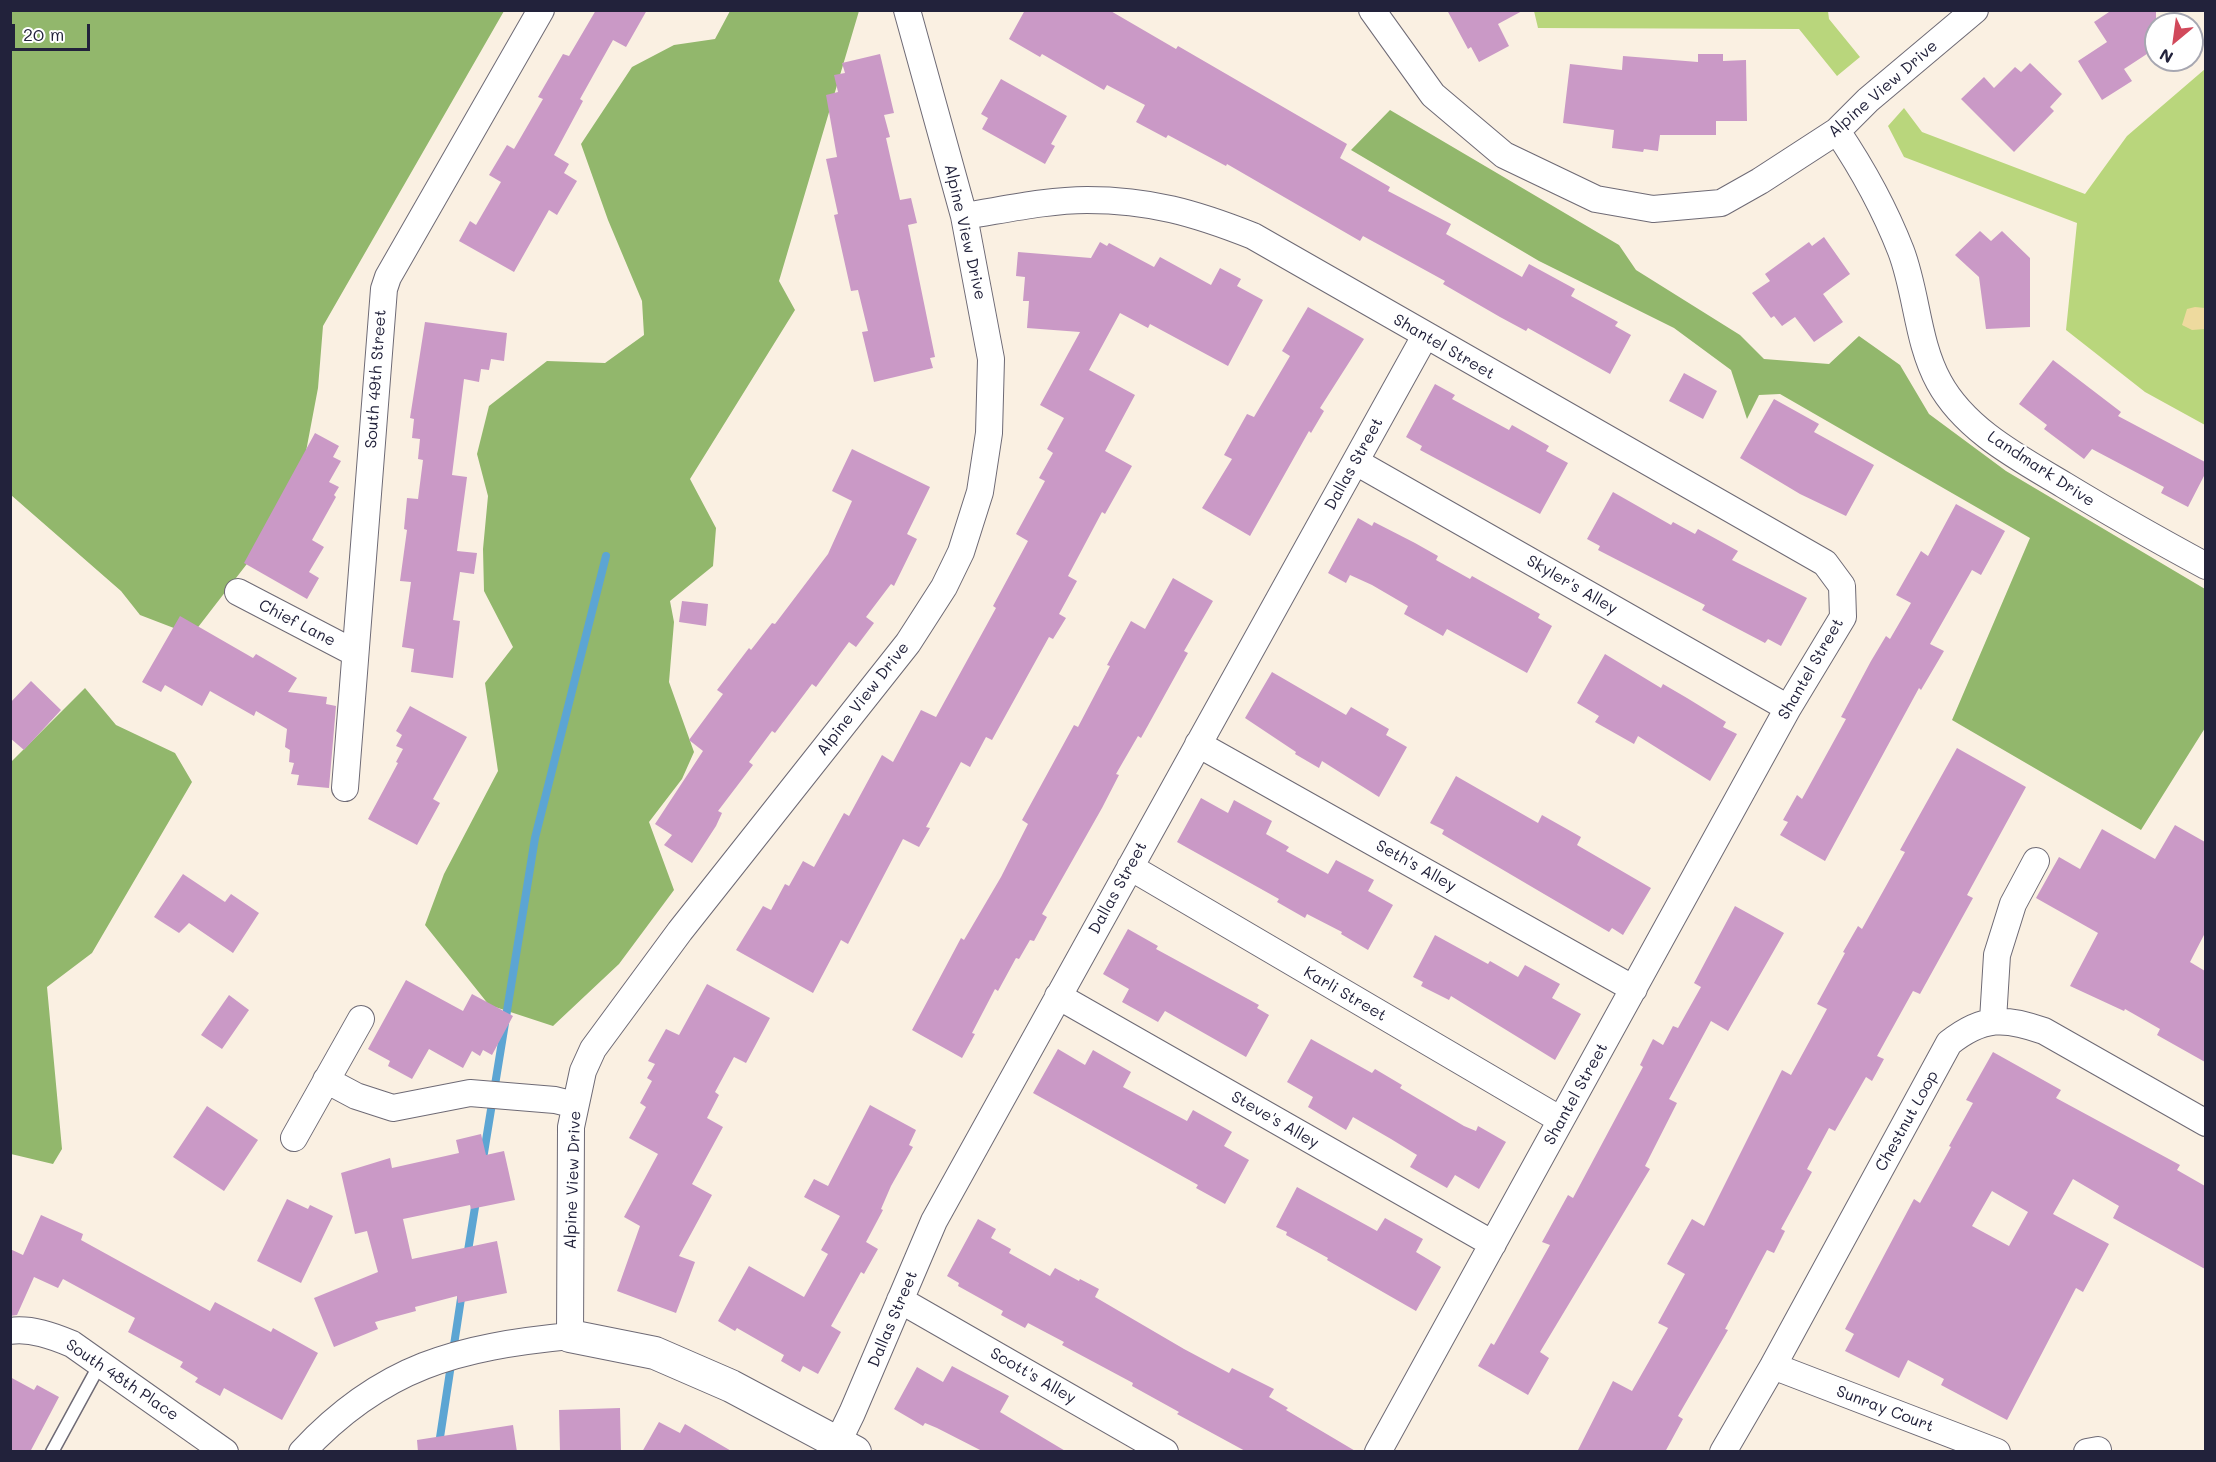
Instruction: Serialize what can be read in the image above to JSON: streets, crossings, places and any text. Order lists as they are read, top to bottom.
{
  "streets": {
    "street": [
      "Alpine View Drive",
      "Shantel Street",
      "South 49th Street",
      "Dallas Street",
      "Landmark Drive",
      "Skyler's Alley",
      "Chief Lane",
      "Seth's Alley",
      "Karli Street",
      "Steve's Alley",
      "Chestnut Loop",
      "Scott's Alley",
      "South 48th Place",
      "Sunray Court"
    ]
  },
  "crossings": [
    ["Alpine View Drive", "Shantel Street"],
    ["Alpine View Drive", "Landmark Drive"],
    ["Shantel Street", "Dallas Street"],
    ["Shantel Street", "Skyler's Alley"],
    ["Shantel Street", "Seth's Alley"],
    ["Shantel Street", "Karli Street"],
    ["Shantel Street", "Steve's Alley"],
    ["South 49th Street", "Chief Lane"],
    ["Dallas Street", "Skyler's Alley"],
    ["Dallas Street", "Seth's Alley"],
    ["Dallas Street", "Karli Street"],
    ["Dallas Street", "Steve's Alley"],
    ["Dallas Street", "Scott's Alley"],
    ["Chestnut Loop", "Sunray Court"]
  ],
  "scale_bar": "20 m",
  "north": "bottom left"
}
